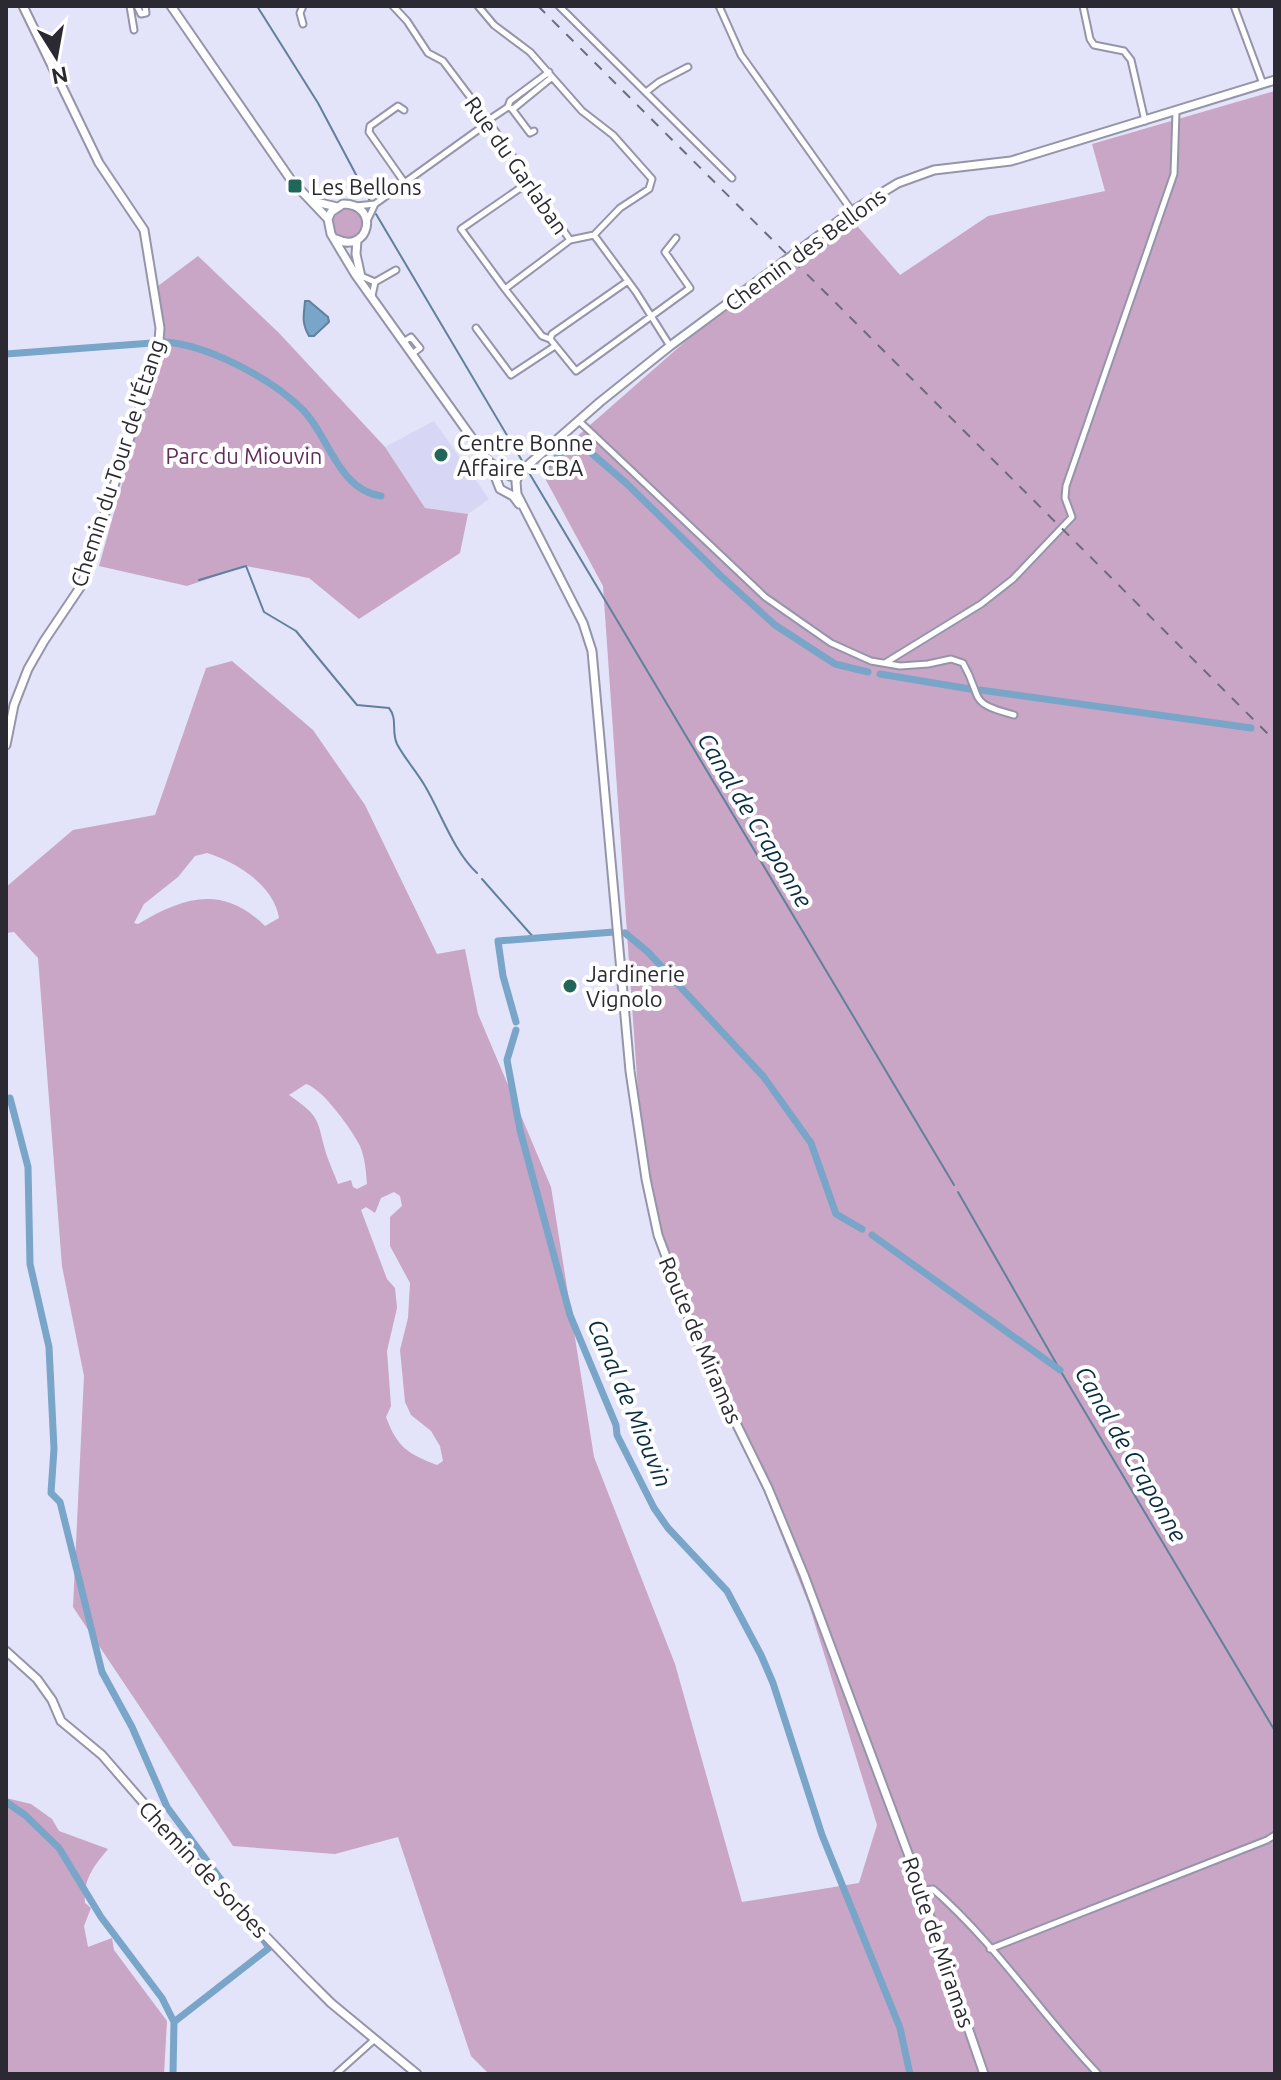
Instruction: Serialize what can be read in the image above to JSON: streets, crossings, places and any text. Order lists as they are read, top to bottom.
{
  "streets": {
    "main road": [
      "Chemin des Bellons",
      "Chemin du Tour de l'Étang",
      "Route de Miramas",
      "Chemin de Sorbes"
    ],
    "street": ["Rue du Garlaban"]
  },
  "crossings": [
    ["Rue du Garlaban", "Chemin des Bellons"],
    ["Chemin des Bellons", "Route de Miramas"]
  ],
  "water": ["Canal de Craponne", "Canal de Miouvin"],
  "parks": ["Parc du Miouvin"],
  "places": {
    "transit": ["Les Bellons"],
    "other": ["Centre Bonne Affaire - CBA", "Jardinerie Vignolo"]
  },
  "north": "bottom"
}
